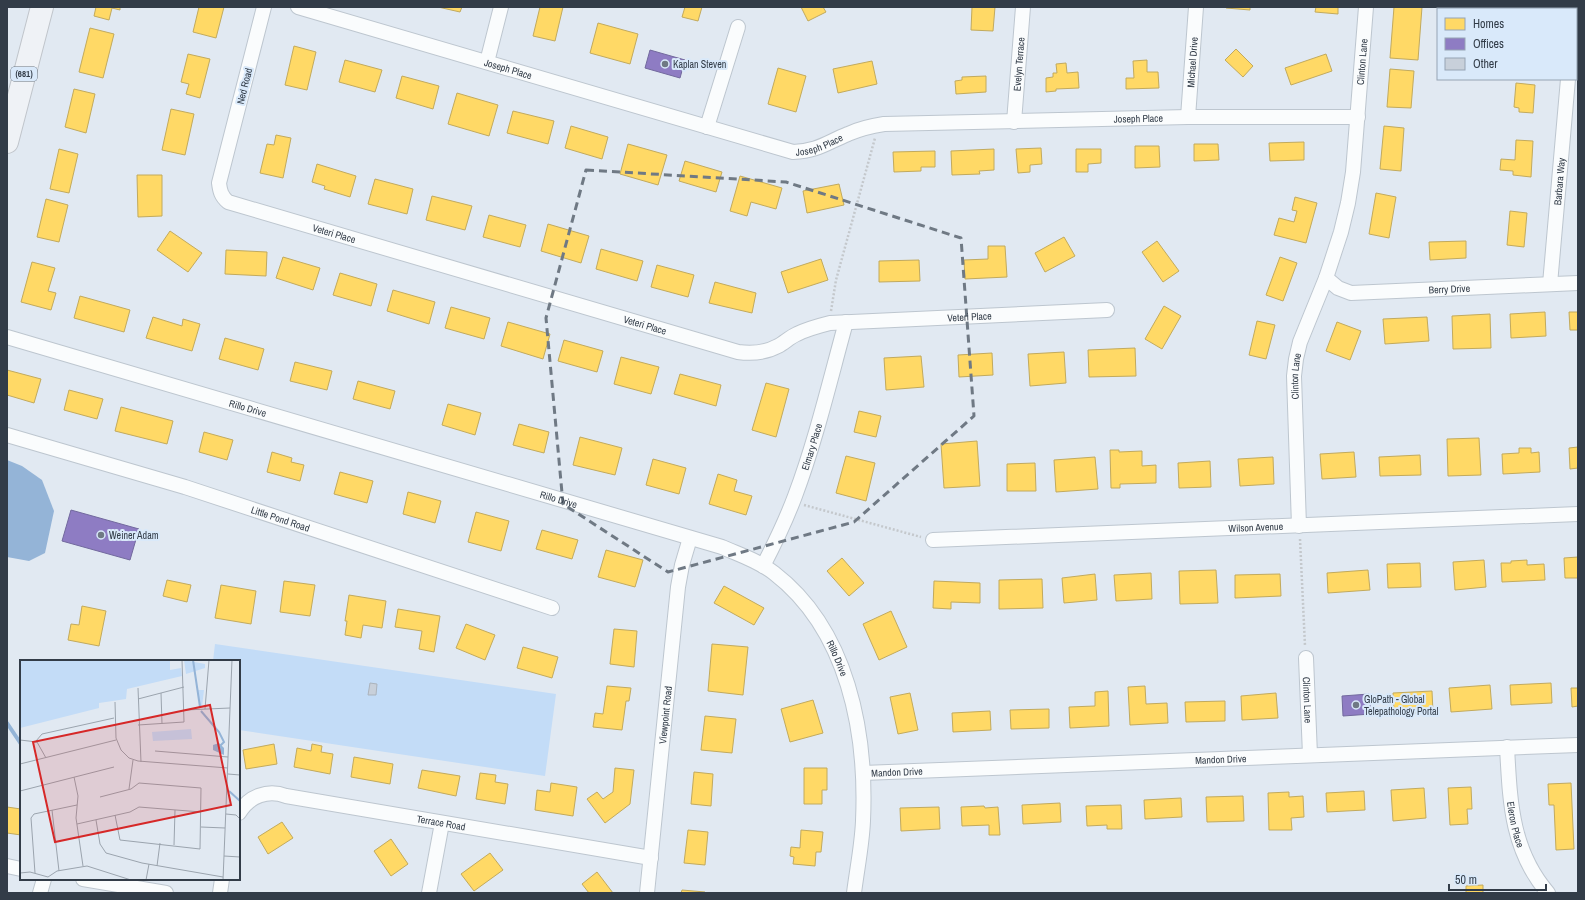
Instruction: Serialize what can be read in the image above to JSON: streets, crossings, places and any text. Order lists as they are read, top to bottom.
{
  "streets": {
    "main road": ["(681)"],
    "street": [
      "Michael Drive",
      "Clinton Lane",
      "Evelyn Terrace",
      "Joseph Place",
      "Ned Road",
      "Barbara Way",
      "Veteri Place",
      "Berry Drive",
      "Rillo Drive",
      "Elmary Place",
      "Little Pond Road",
      "Wilson Avenue",
      "Viewpoint Road",
      "Mandon Drive",
      "Terrace Road",
      "Eleron Place"
    ]
  },
  "crossings": [
    ["Michael Drive", "Joseph Place"],
    ["Clinton Lane", "Joseph Place"],
    ["Clinton Lane", "Berry Drive"],
    ["Clinton Lane", "Wilson Avenue"],
    ["Clinton Lane", "Mandon Drive"],
    ["Evelyn Terrace", "Joseph Place"],
    ["Ned Road", "Veteri Place"],
    ["Barbara Way", "Berry Drive"],
    ["Veteri Place", "Elmary Place"],
    ["Rillo Drive", "Elmary Place"],
    ["Rillo Drive", "Viewpoint Road"],
    ["Rillo Drive", "Mandon Drive"],
    ["Viewpoint Road", "Terrace Road"],
    ["Mandon Drive", "Eleron Place"]
  ],
  "places": ["Kaplan Steven", "Weiner Adam", "GloPath - Global Telepathology Portal"],
  "legend": ["Homes", "Offices", "Other"],
  "scale_bar": "50 m"
}
